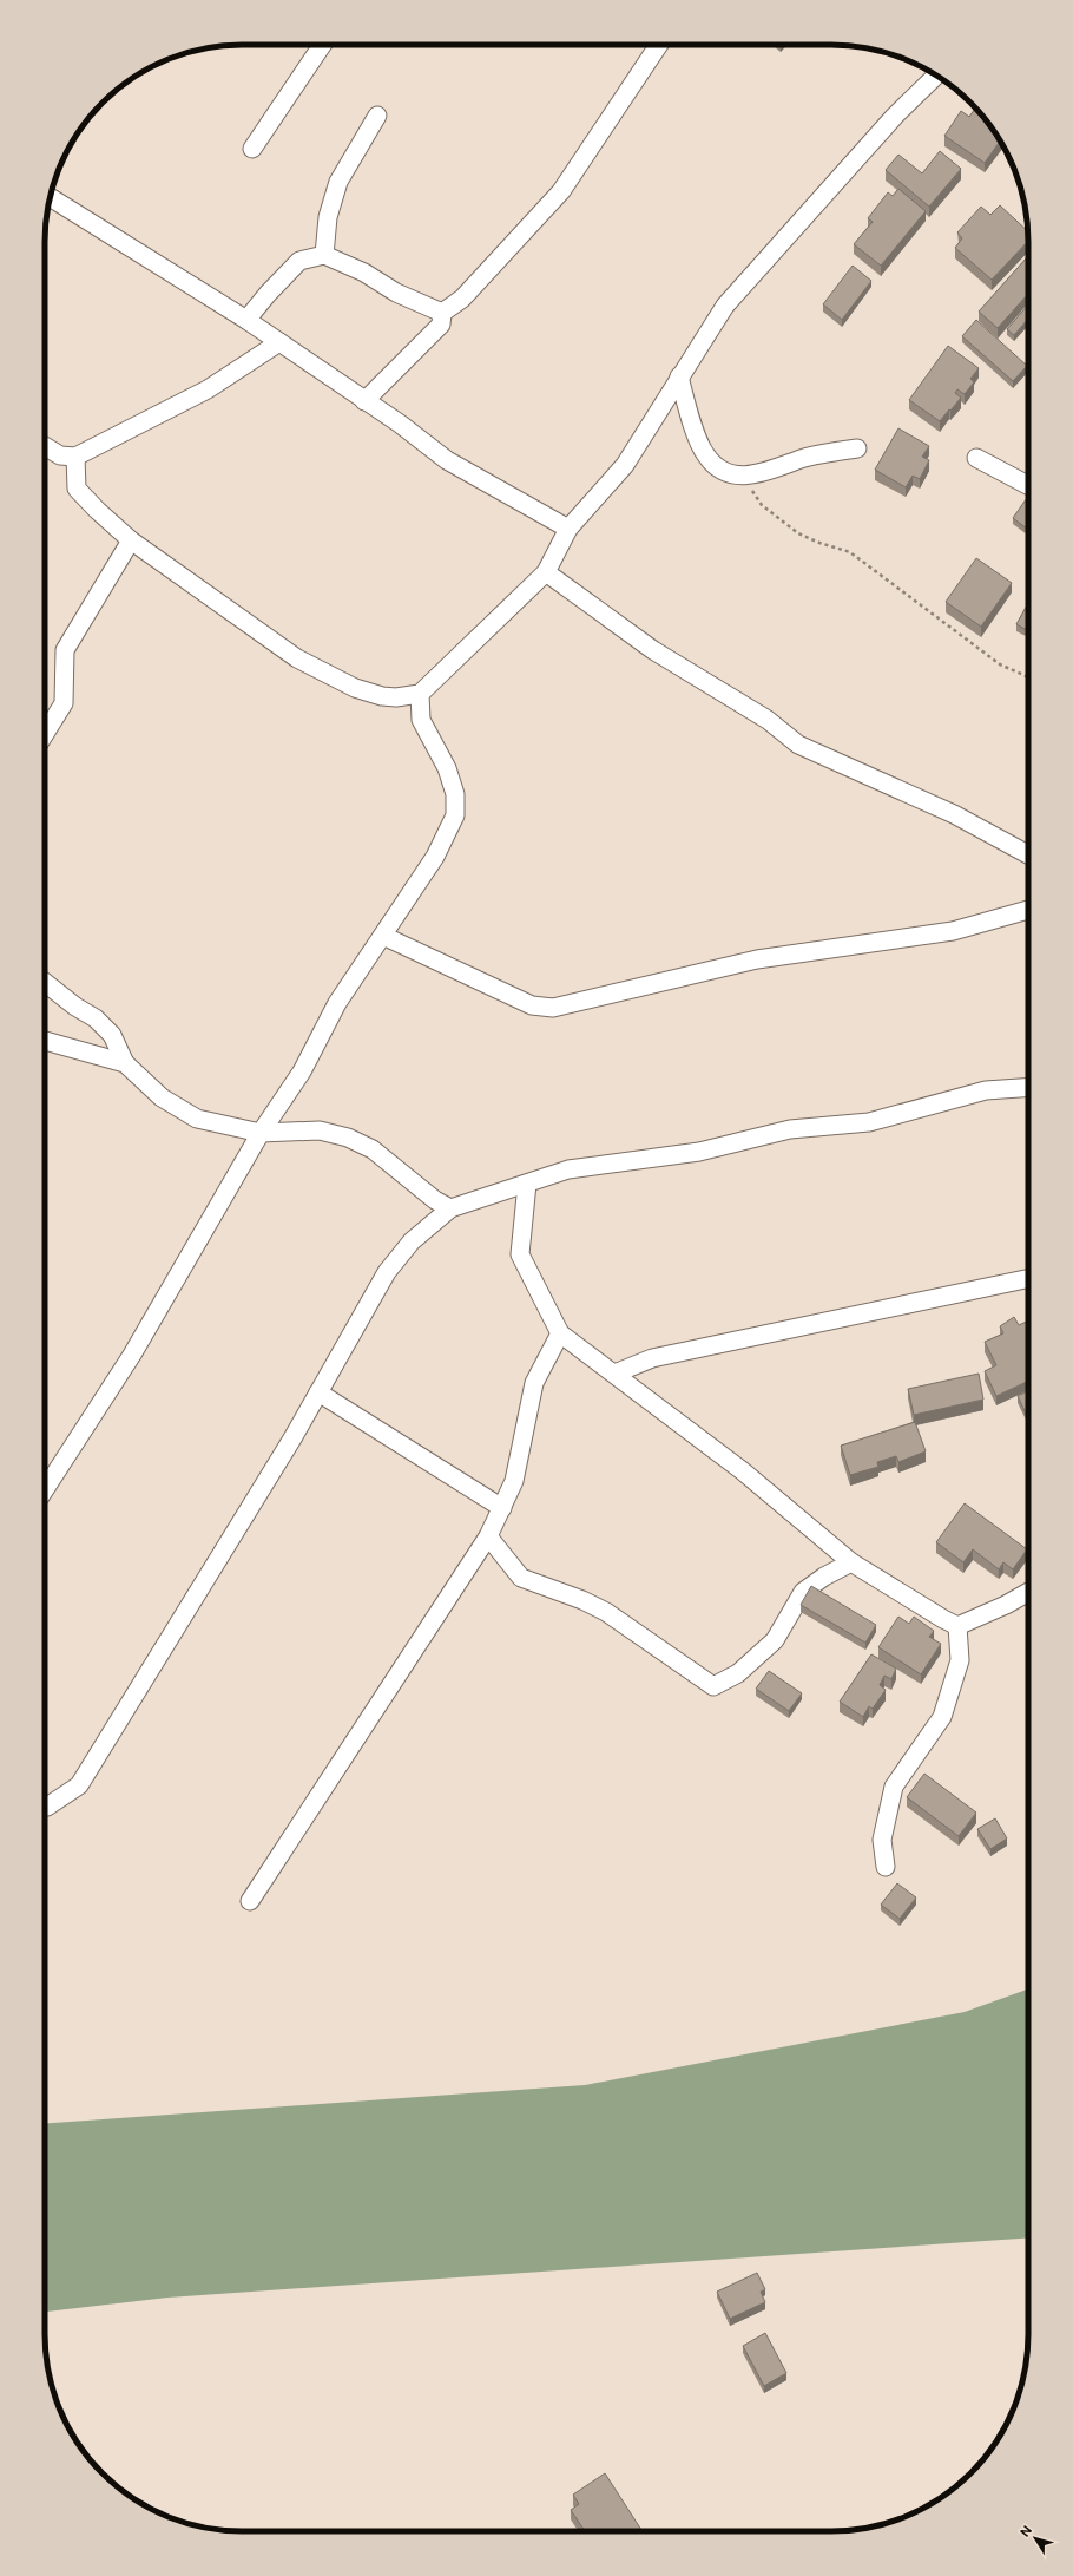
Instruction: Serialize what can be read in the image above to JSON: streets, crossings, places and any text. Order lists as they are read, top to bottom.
{
  "north": "top left"
}
